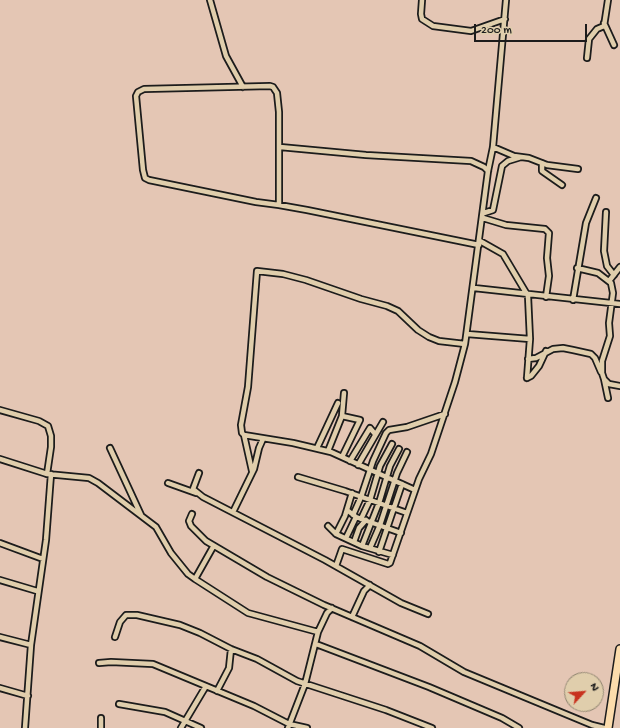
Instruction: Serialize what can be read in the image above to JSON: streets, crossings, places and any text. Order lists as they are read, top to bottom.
{
  "scale_bar": "200 m",
  "north": "top right"
}
